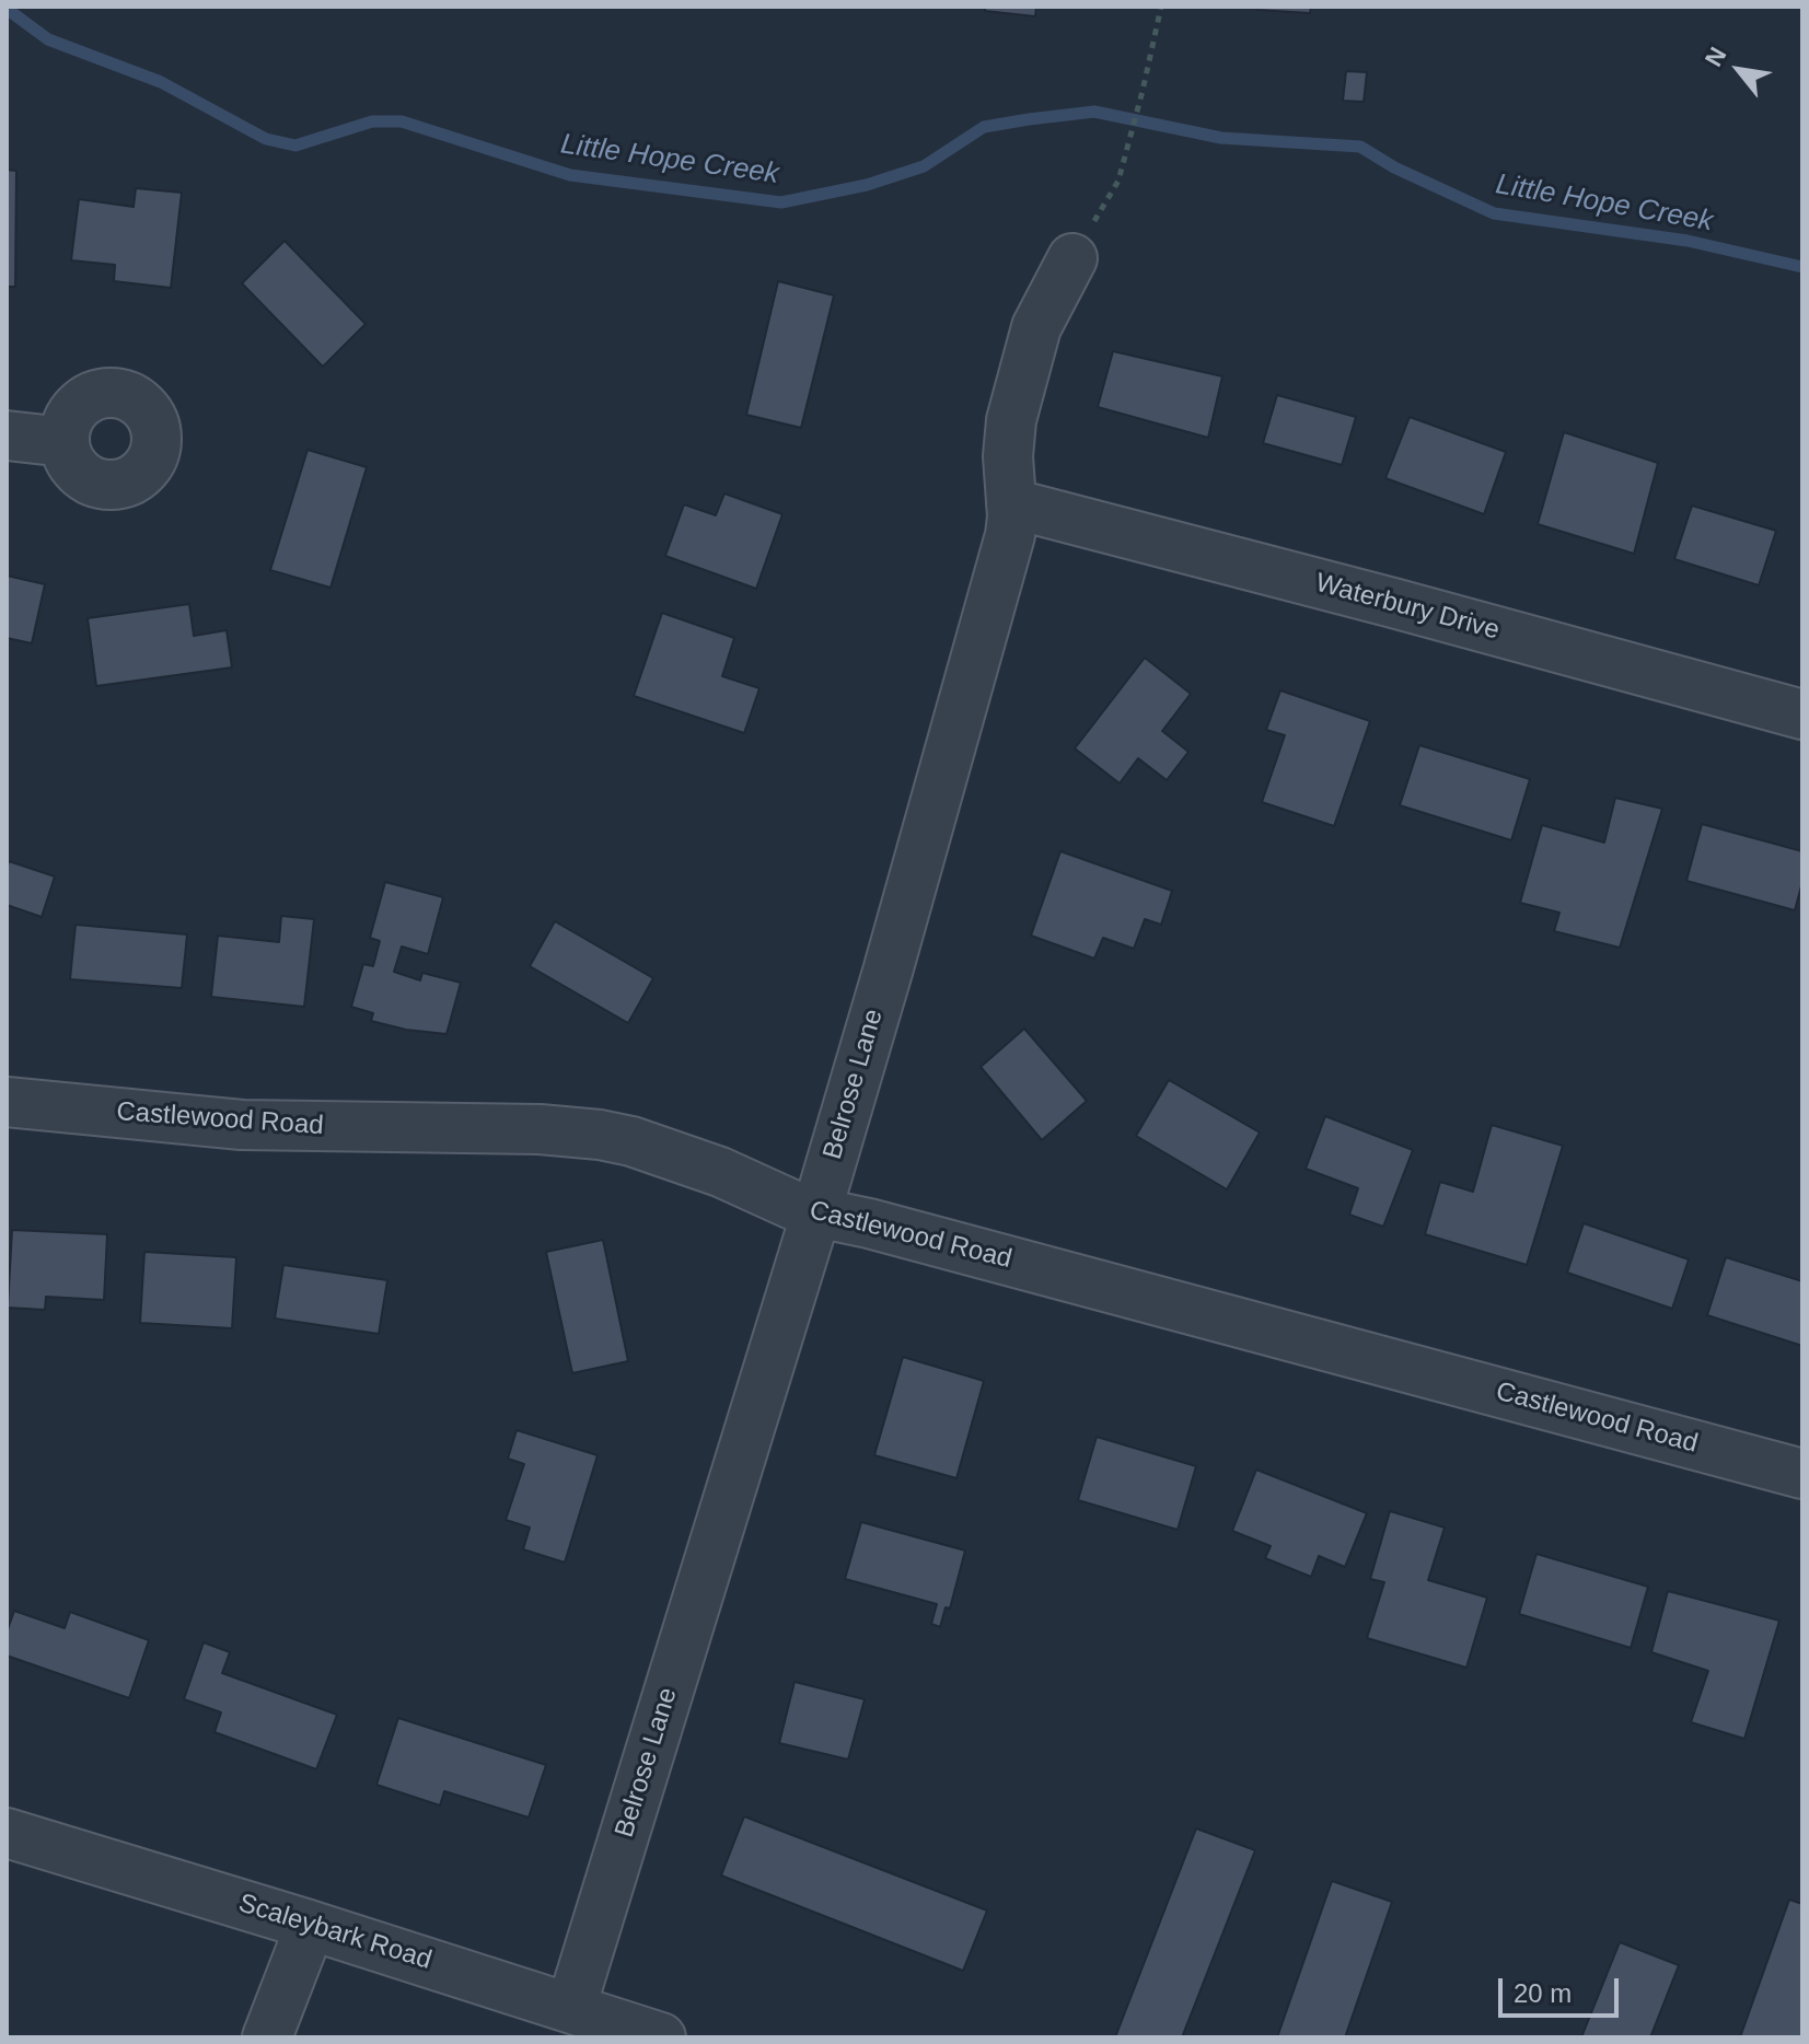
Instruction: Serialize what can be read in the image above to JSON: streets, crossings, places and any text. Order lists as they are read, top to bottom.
{
  "streets": {
    "street": [
      "Waterbury Drive",
      "Belrose Lane",
      "Castlewood Road",
      "Scaleybark Road"
    ]
  },
  "crossings": [
    ["Waterbury Drive", "Belrose Lane"],
    ["Belrose Lane", "Castlewood Road"],
    ["Belrose Lane", "Scaleybark Road"]
  ],
  "water": ["Little Hope Creek"],
  "scale_bar": "20 m",
  "north": "top left"
}
